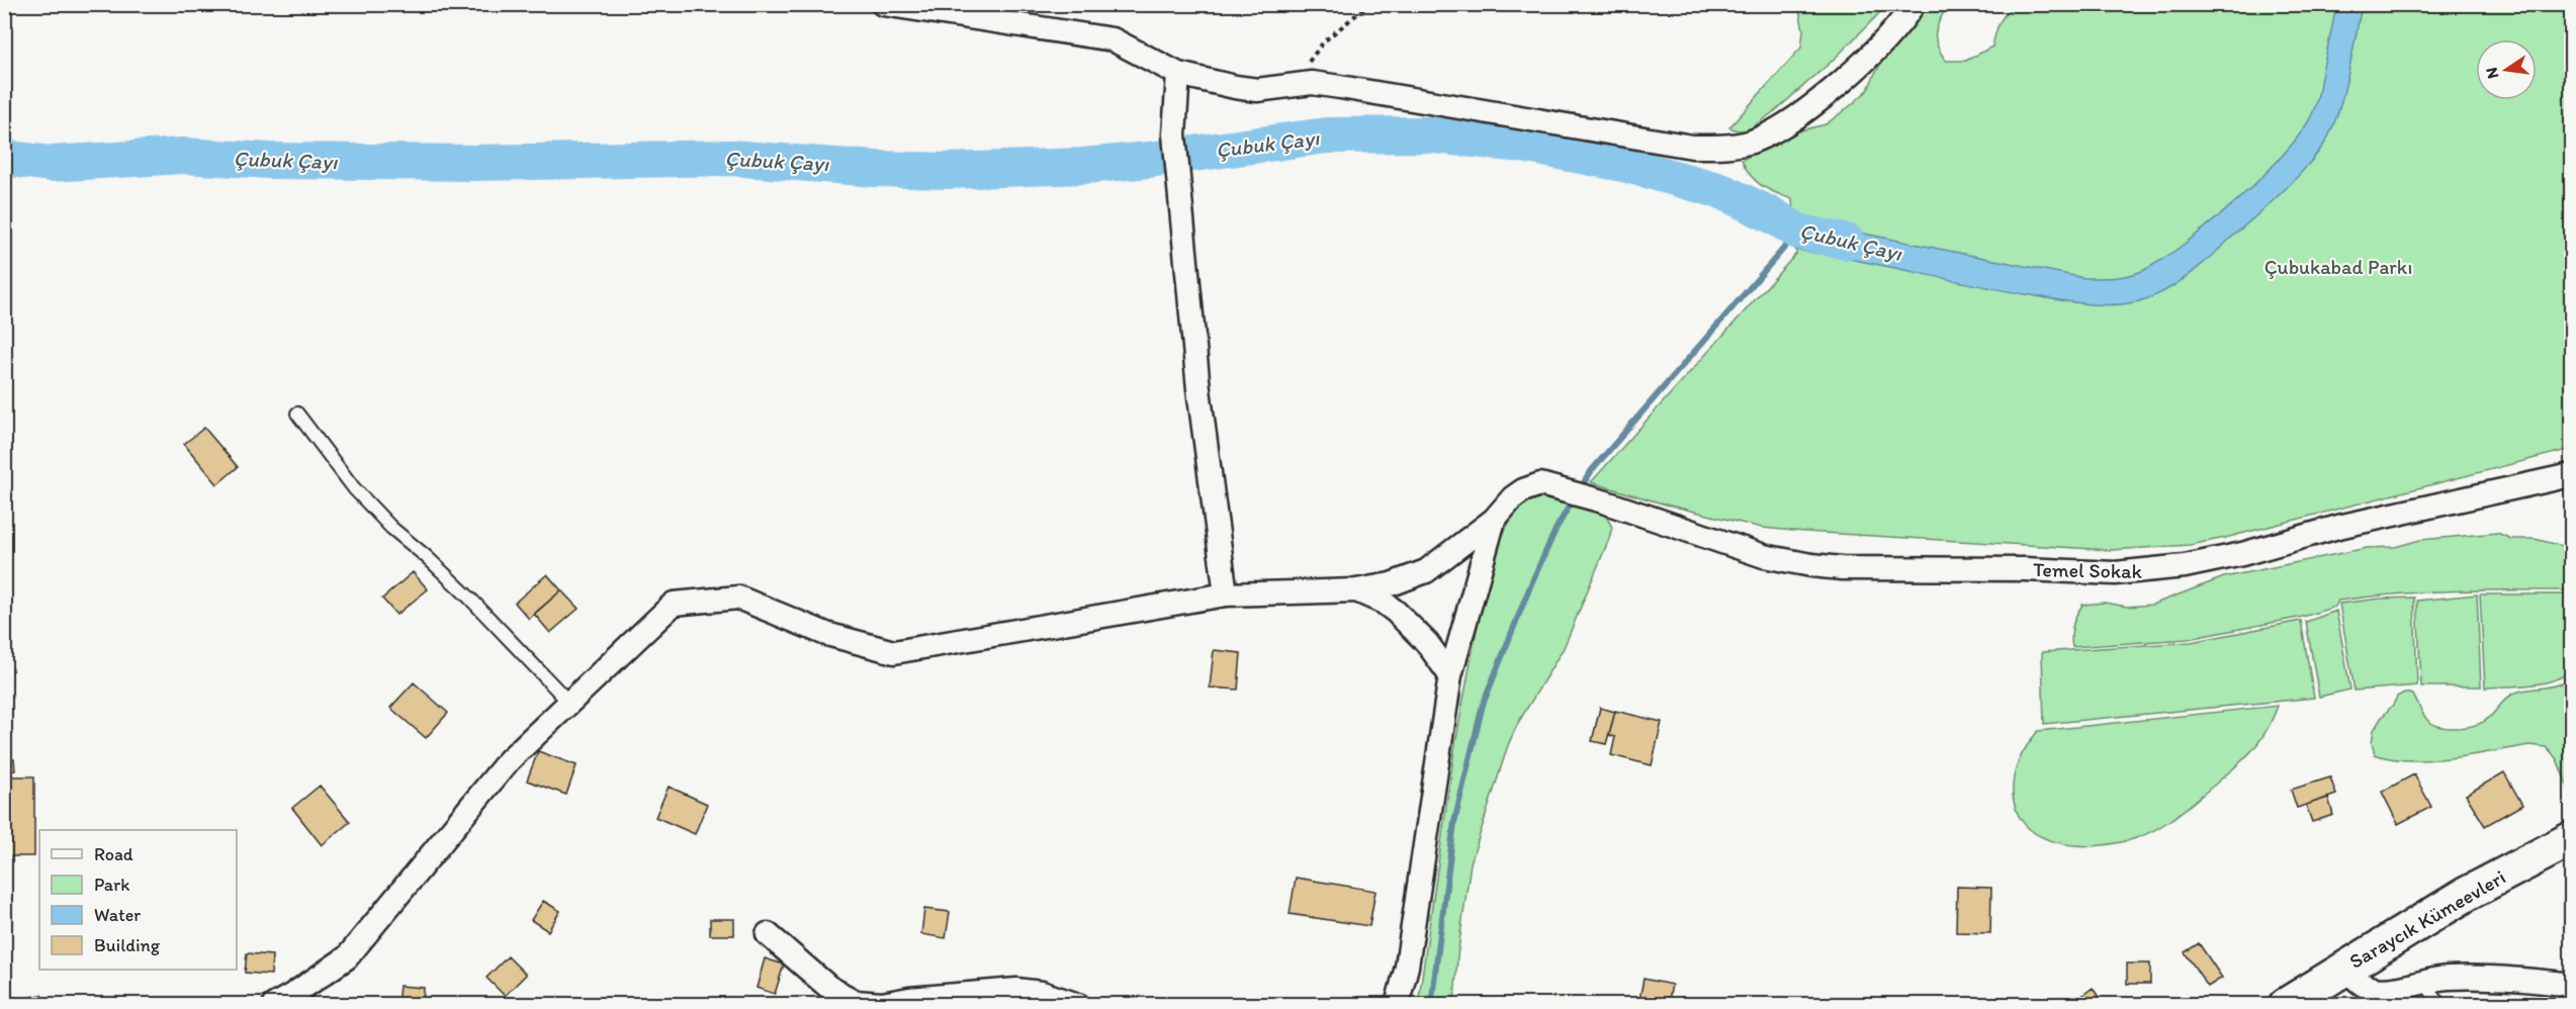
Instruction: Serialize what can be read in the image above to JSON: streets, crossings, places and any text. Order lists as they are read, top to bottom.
{
  "streets": {
    "main road": ["Saraycık Kümeevleri"],
    "street": ["Temel Sokak"]
  },
  "water": ["Çubuk Çayı"],
  "parks": ["Çubukabad Parkı"],
  "legend": [
    "Road",
    "Park",
    "Water",
    "Building"
  ],
  "north": "left"
}
